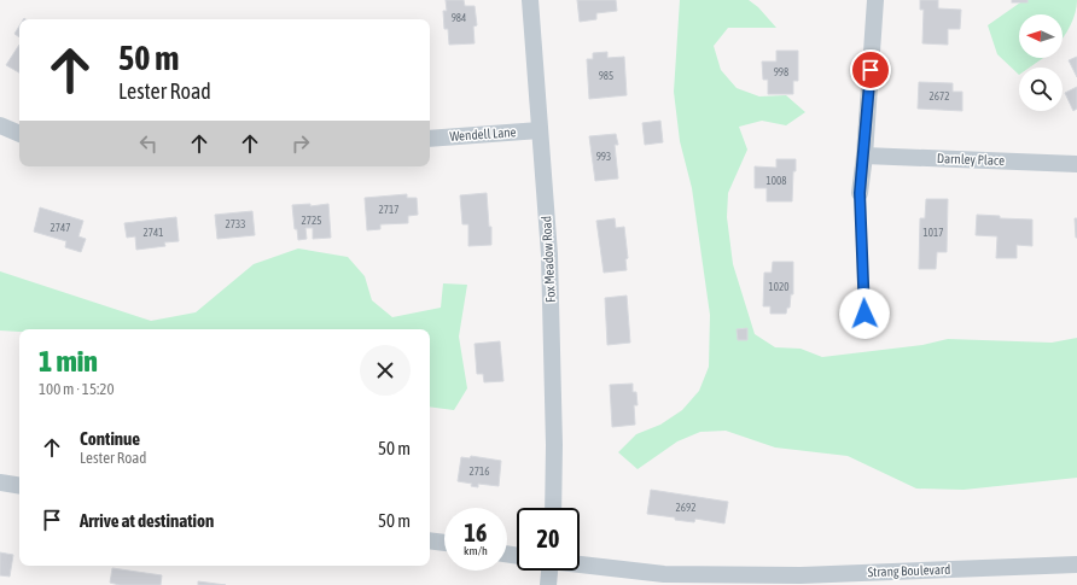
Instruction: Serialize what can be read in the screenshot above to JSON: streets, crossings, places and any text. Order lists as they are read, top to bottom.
{
  "streets": {
    "street": [
      "Wendell Lane",
      "Darnley Place",
      "Fox Meadow Road",
      "Strang Boulevard"
    ]
  },
  "crossings": [
    ["Wendell Lane", "Fox Meadow Road"]
  ],
  "house_numbers": [
    "984",
    "998",
    "985",
    "2672",
    "993",
    "1008",
    "2717",
    "2725",
    "2733",
    "2747",
    "2741",
    "1017",
    "1020",
    "2716",
    "2692"
  ],
  "north": "left",
  "page": {
    "turn": ["50 m", "Lester Road"],
    "heading": ["1 min", "100 m · 15:20"],
    "list": [
      {
        "name": "Continue",
        "note": "Lester Road",
        "value": "50 m"
      },
      {
        "name": "Arrive at destination",
        "value": "50 m"
      }
    ],
    "speed": "16 km/h",
    "limit": "20"
  }
}
